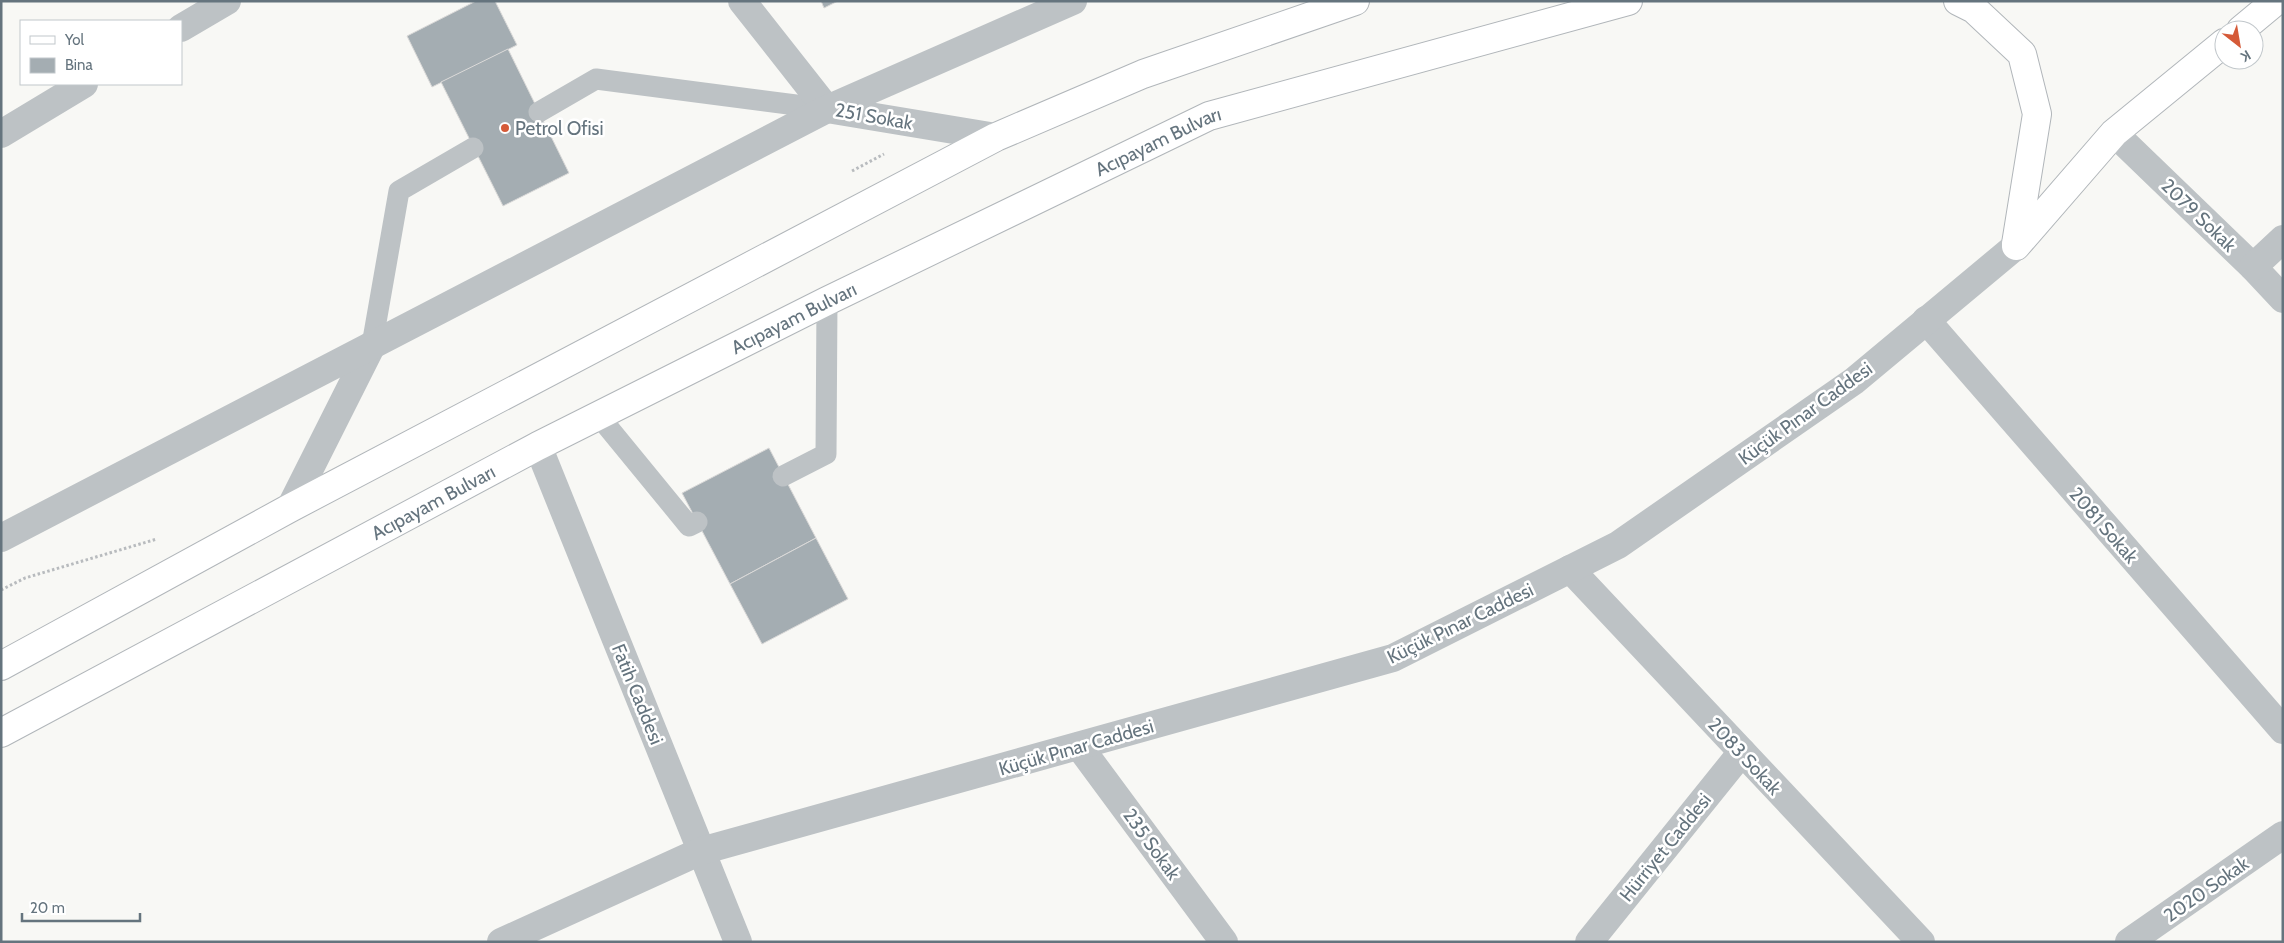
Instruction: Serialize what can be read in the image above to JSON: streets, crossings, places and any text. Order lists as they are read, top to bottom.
{
  "streets": {
    "main road": ["Acıpayam Bulvarı"],
    "street": [
      "251 Sokak",
      "2079 Sokak",
      "Küçük Pınar Caddesi",
      "2081 Sokak",
      "Fatih Caddesi",
      "2083 Sokak",
      "235 Sokak",
      "Hürriyet Caddesi",
      "2020 Sokak"
    ]
  },
  "crossings": [
    ["Acıpayam Bulvarı", "Fatih Caddesi"],
    ["Küçük Pınar Caddesi", "2081 Sokak"],
    ["Küçük Pınar Caddesi", "Fatih Caddesi"],
    ["Küçük Pınar Caddesi", "2083 Sokak"],
    ["Küçük Pınar Caddesi", "235 Sokak"],
    ["2083 Sokak", "Hürriyet Caddesi"]
  ],
  "places": ["Petrol Ofisi"],
  "legend": ["Yol", "Bina"],
  "scale_bar": "20 m",
  "north": "bottom right"
}
